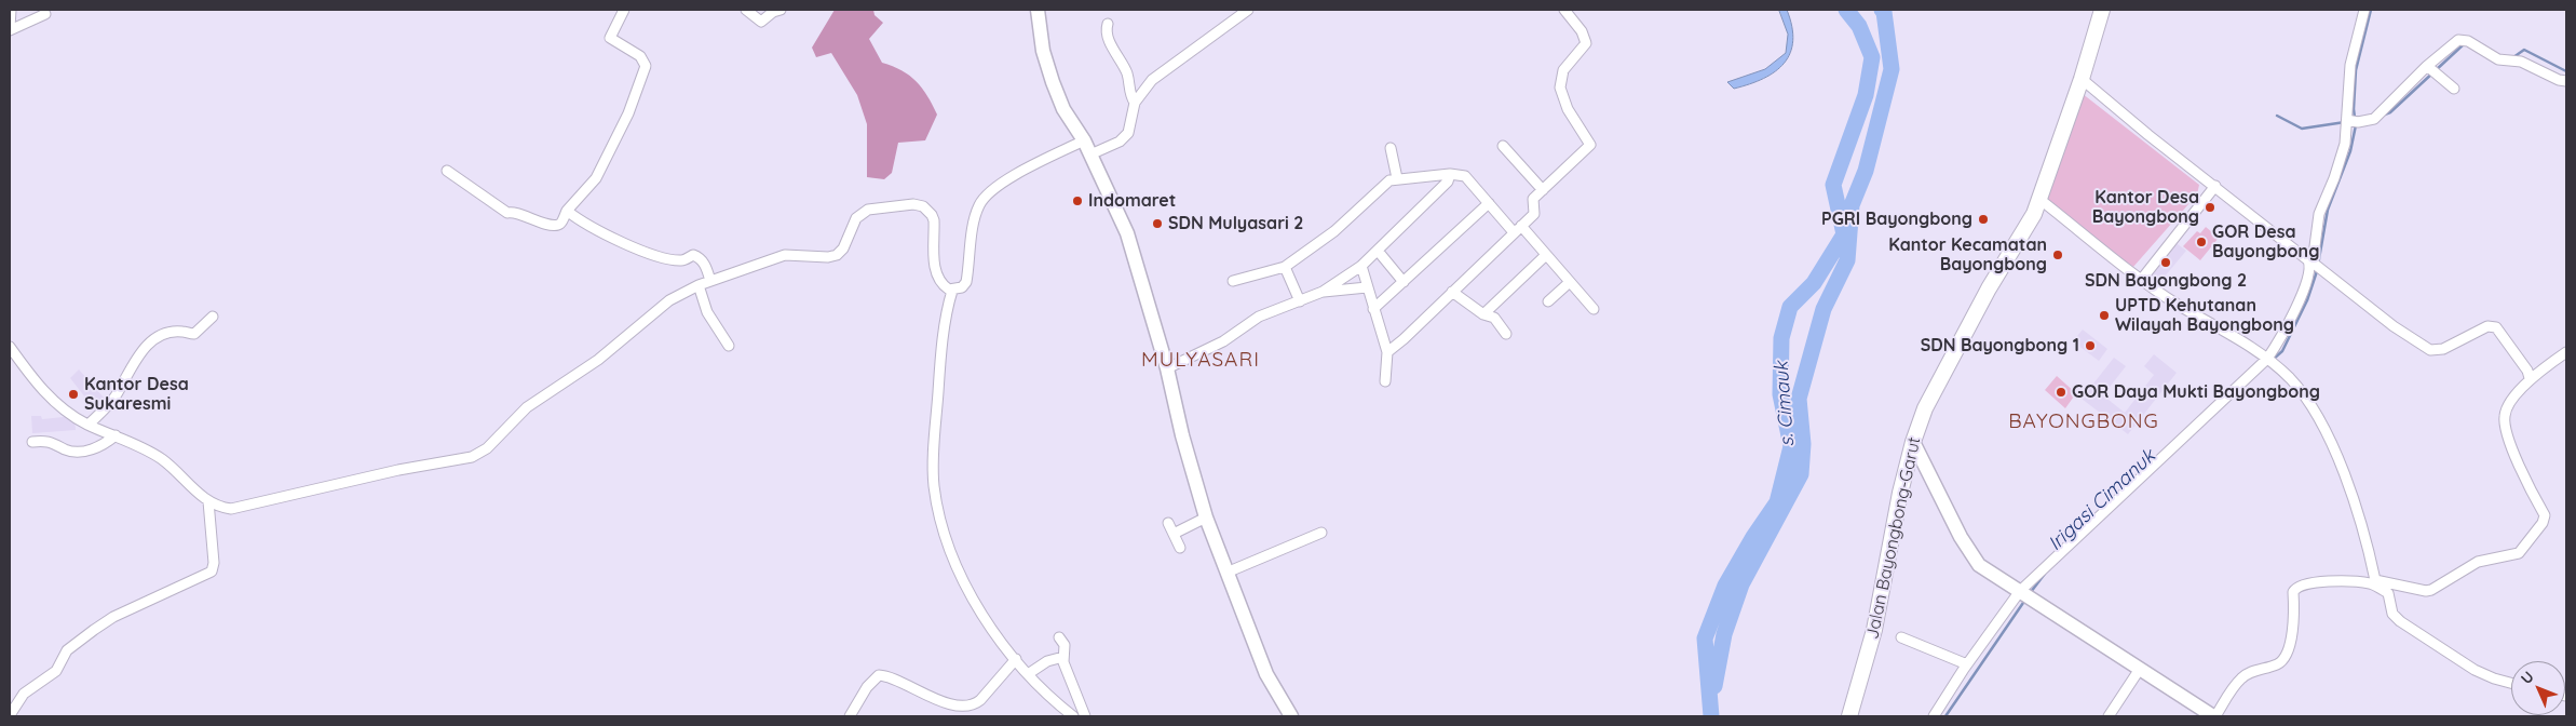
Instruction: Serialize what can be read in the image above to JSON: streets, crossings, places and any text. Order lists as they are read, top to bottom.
{
  "streets": {
    "main road": ["Jalan Bayongbong-Garut"]
  },
  "districts": ["MULYASARI", "BAYONGBONG"],
  "water": ["s. Cimauk", "Irigasi Cimanuk"],
  "places": [
    "Indomaret",
    "Kantor Desa Bayongbong",
    "PGRI Bayongbong",
    "SDN Mulyasari 2",
    "GOR Desa Bayongbong",
    "Kantor Kecamatan Bayongbong",
    "SDN Bayongbong 2",
    "UPTD Kehutanan Wilayah Bayongbong",
    "SDN Bayongbong 1",
    "GOR Daya Mukti Bayongbong",
    "Kantor Desa Sukaresmi"
  ],
  "north": "top left"
}
